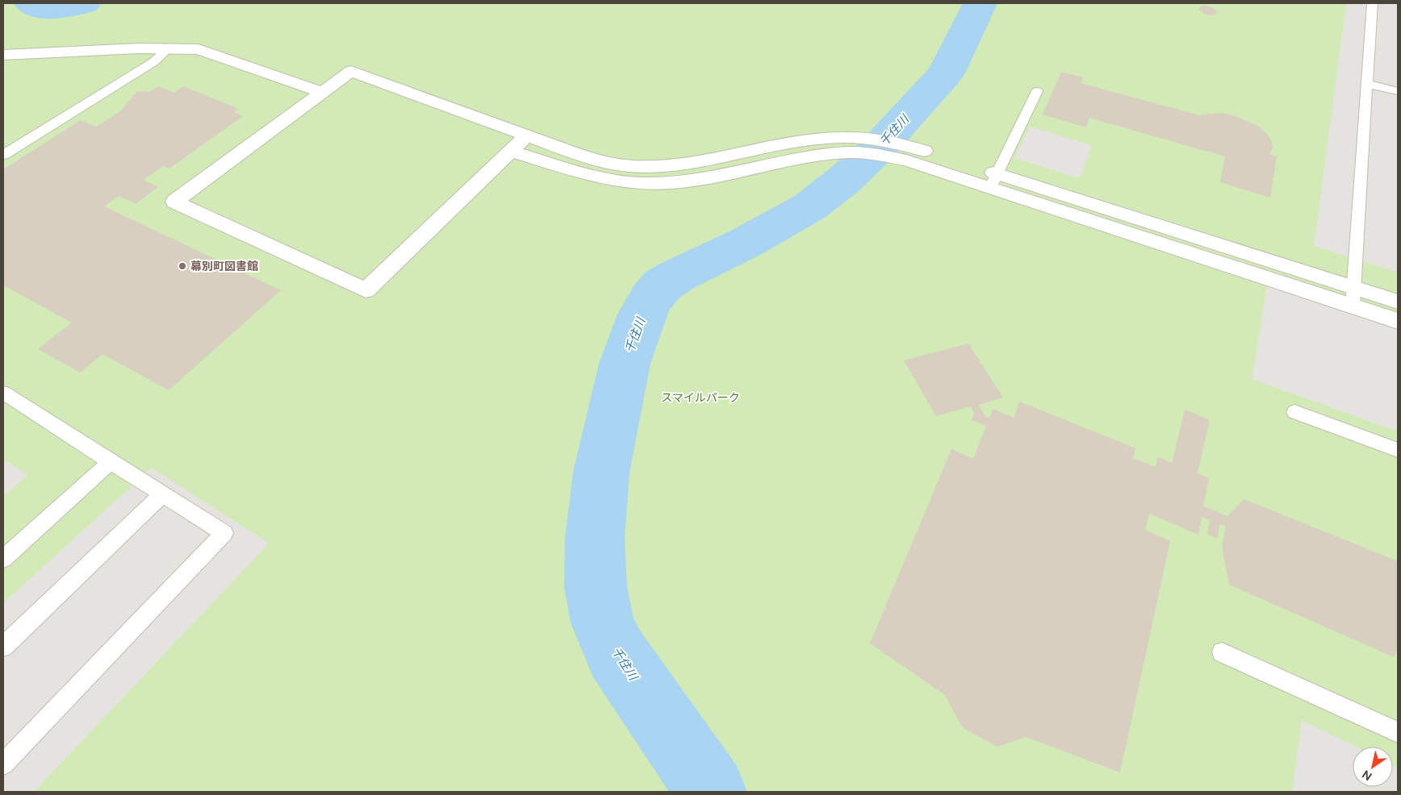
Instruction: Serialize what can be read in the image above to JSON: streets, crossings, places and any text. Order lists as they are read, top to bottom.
{
  "water": ["千住川"],
  "parks": ["スマイルパーク"],
  "places": ["幕別町図書館"],
  "north": "bottom left"
}
